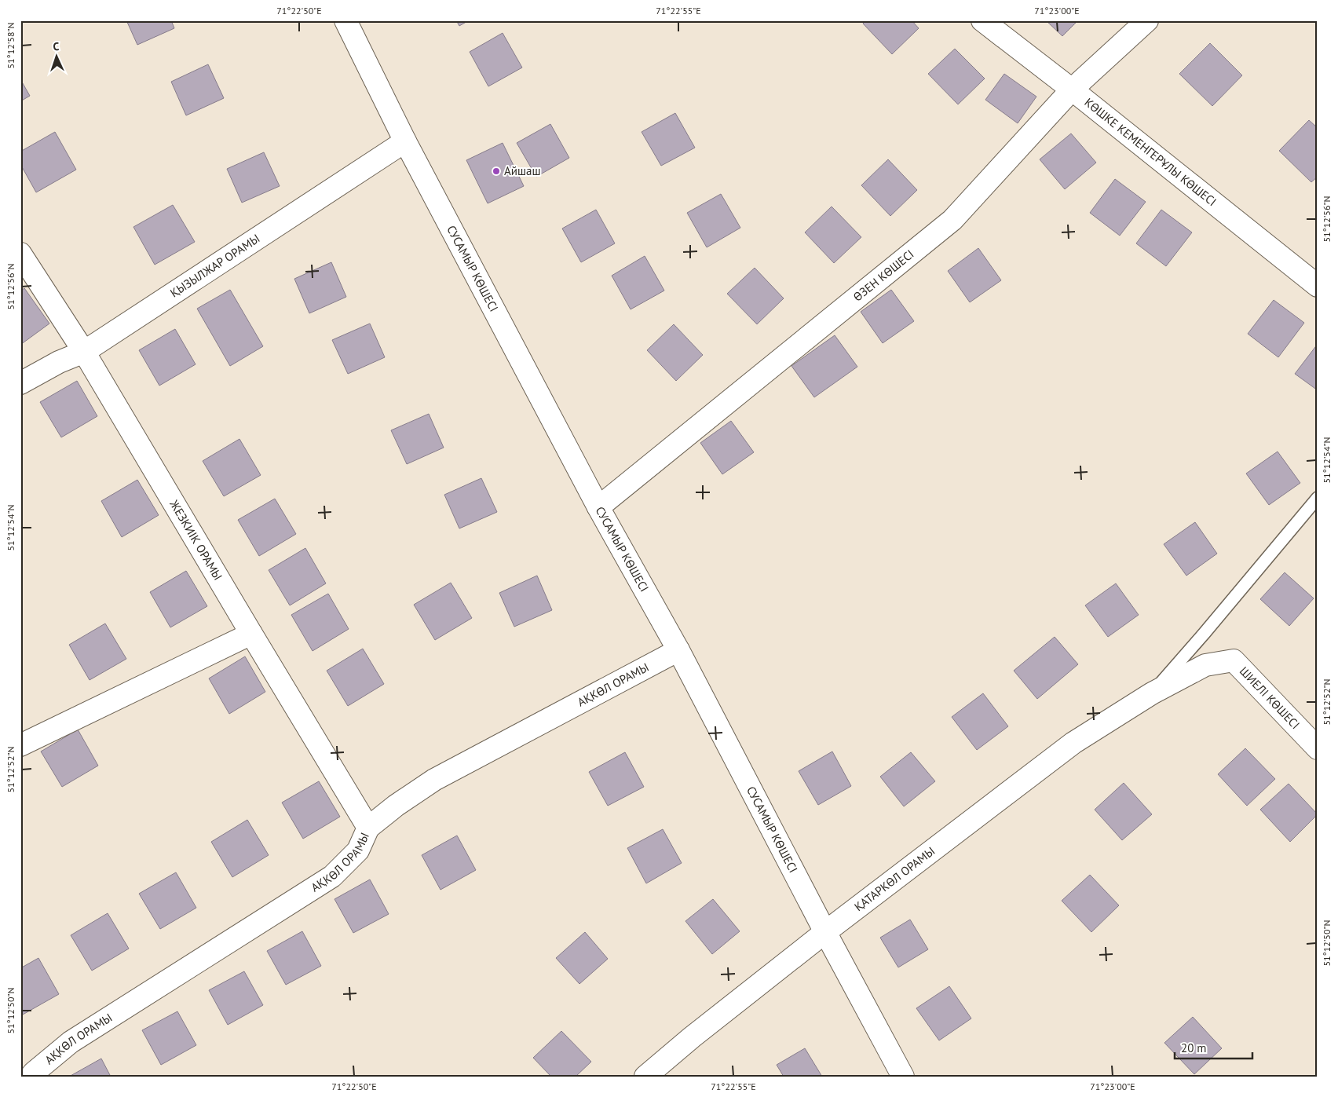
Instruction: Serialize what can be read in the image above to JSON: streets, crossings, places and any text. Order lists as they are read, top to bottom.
{
  "streets": {
    "street": [
      "КӨШКЕ КЕМЕНГЕРҰЛЫ КӨШЕСІ",
      "ҚЫЗЫЛЖАР ОРАМЫ",
      "СУСАМЫР КӨШЕСІ",
      "ӨЗЕН КӨШЕСІ",
      "ЖЕЗКИІК ОРАМЫ",
      "АҚКӨЛ ОРАМЫ",
      "ШИЕЛІ КӨШЕСІ",
      "ҚАТАРКӨЛ ОРАМЫ"
    ]
  },
  "crossings": [
    ["КӨШКЕ КЕМЕНГЕРҰЛЫ КӨШЕСІ", "ӨЗЕН КӨШЕСІ"],
    ["ҚЫЗЫЛЖАР ОРАМЫ", "СУСАМЫР КӨШЕСІ"],
    ["ҚЫЗЫЛЖАР ОРАМЫ", "ЖЕЗКИІК ОРАМЫ"],
    ["СУСАМЫР КӨШЕСІ", "ӨЗЕН КӨШЕСІ"],
    ["СУСАМЫР КӨШЕСІ", "АҚКӨЛ ОРАМЫ"],
    ["СУСАМЫР КӨШЕСІ", "ҚАТАРКӨЛ ОРАМЫ"],
    ["ЖЕЗКИІК ОРАМЫ", "АҚКӨЛ ОРАМЫ"],
    ["ШИЕЛІ КӨШЕСІ", "ҚАТАРКӨЛ ОРАМЫ"]
  ],
  "places": ["Айшаш"],
  "scale_bar": "20 m",
  "north": "top",
  "coordinates": [
    "71°22'50\"E",
    "71°22'55\"E",
    "71°23'00\"E",
    "51°12'58\"N",
    "51°12'56\"N",
    "51°12'54\"N",
    "51°12'52\"N",
    "51°12'50\"N"
  ]
}
